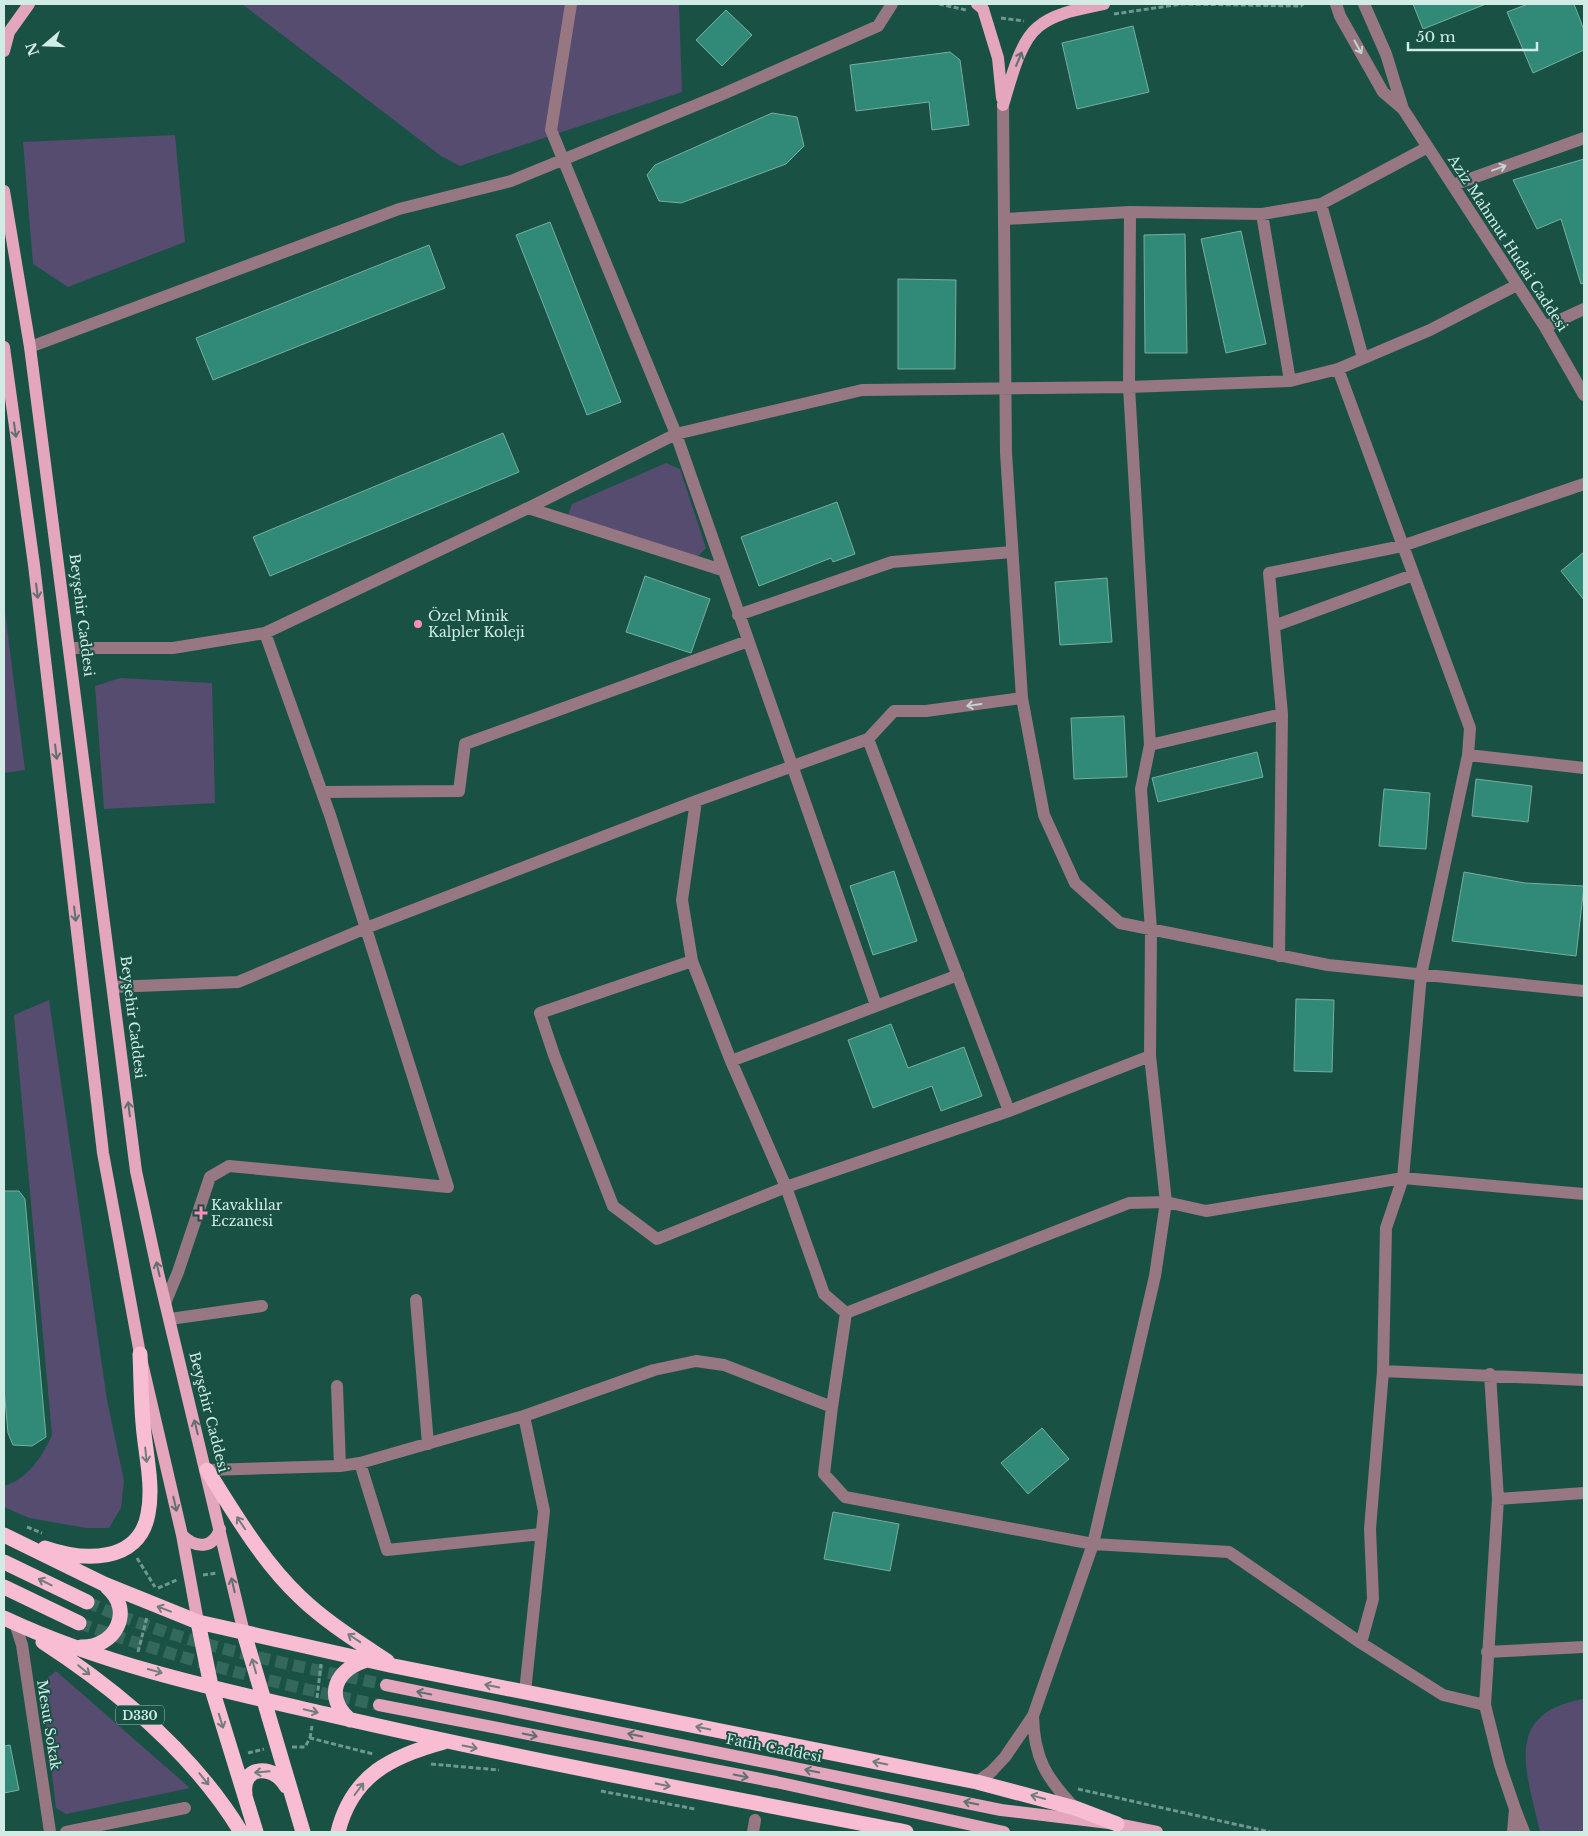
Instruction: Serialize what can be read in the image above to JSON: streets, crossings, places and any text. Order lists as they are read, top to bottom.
{
  "streets": {
    "highway": ["Beyşehir Caddesi", "D330"],
    "main road": ["Fatih Caddesi"],
    "street": ["Aziz Mahmut Hudai Caddesi", "Mesut Sokak"]
  },
  "crossings": [
    ["D330", "Mesut Sokak"]
  ],
  "places": {
    "other": ["Özel Minik Kalpler Koleji"],
    "health": ["Kavaklılar Eczanesi"]
  },
  "scale_bar": "50 m",
  "north": "left"
}
